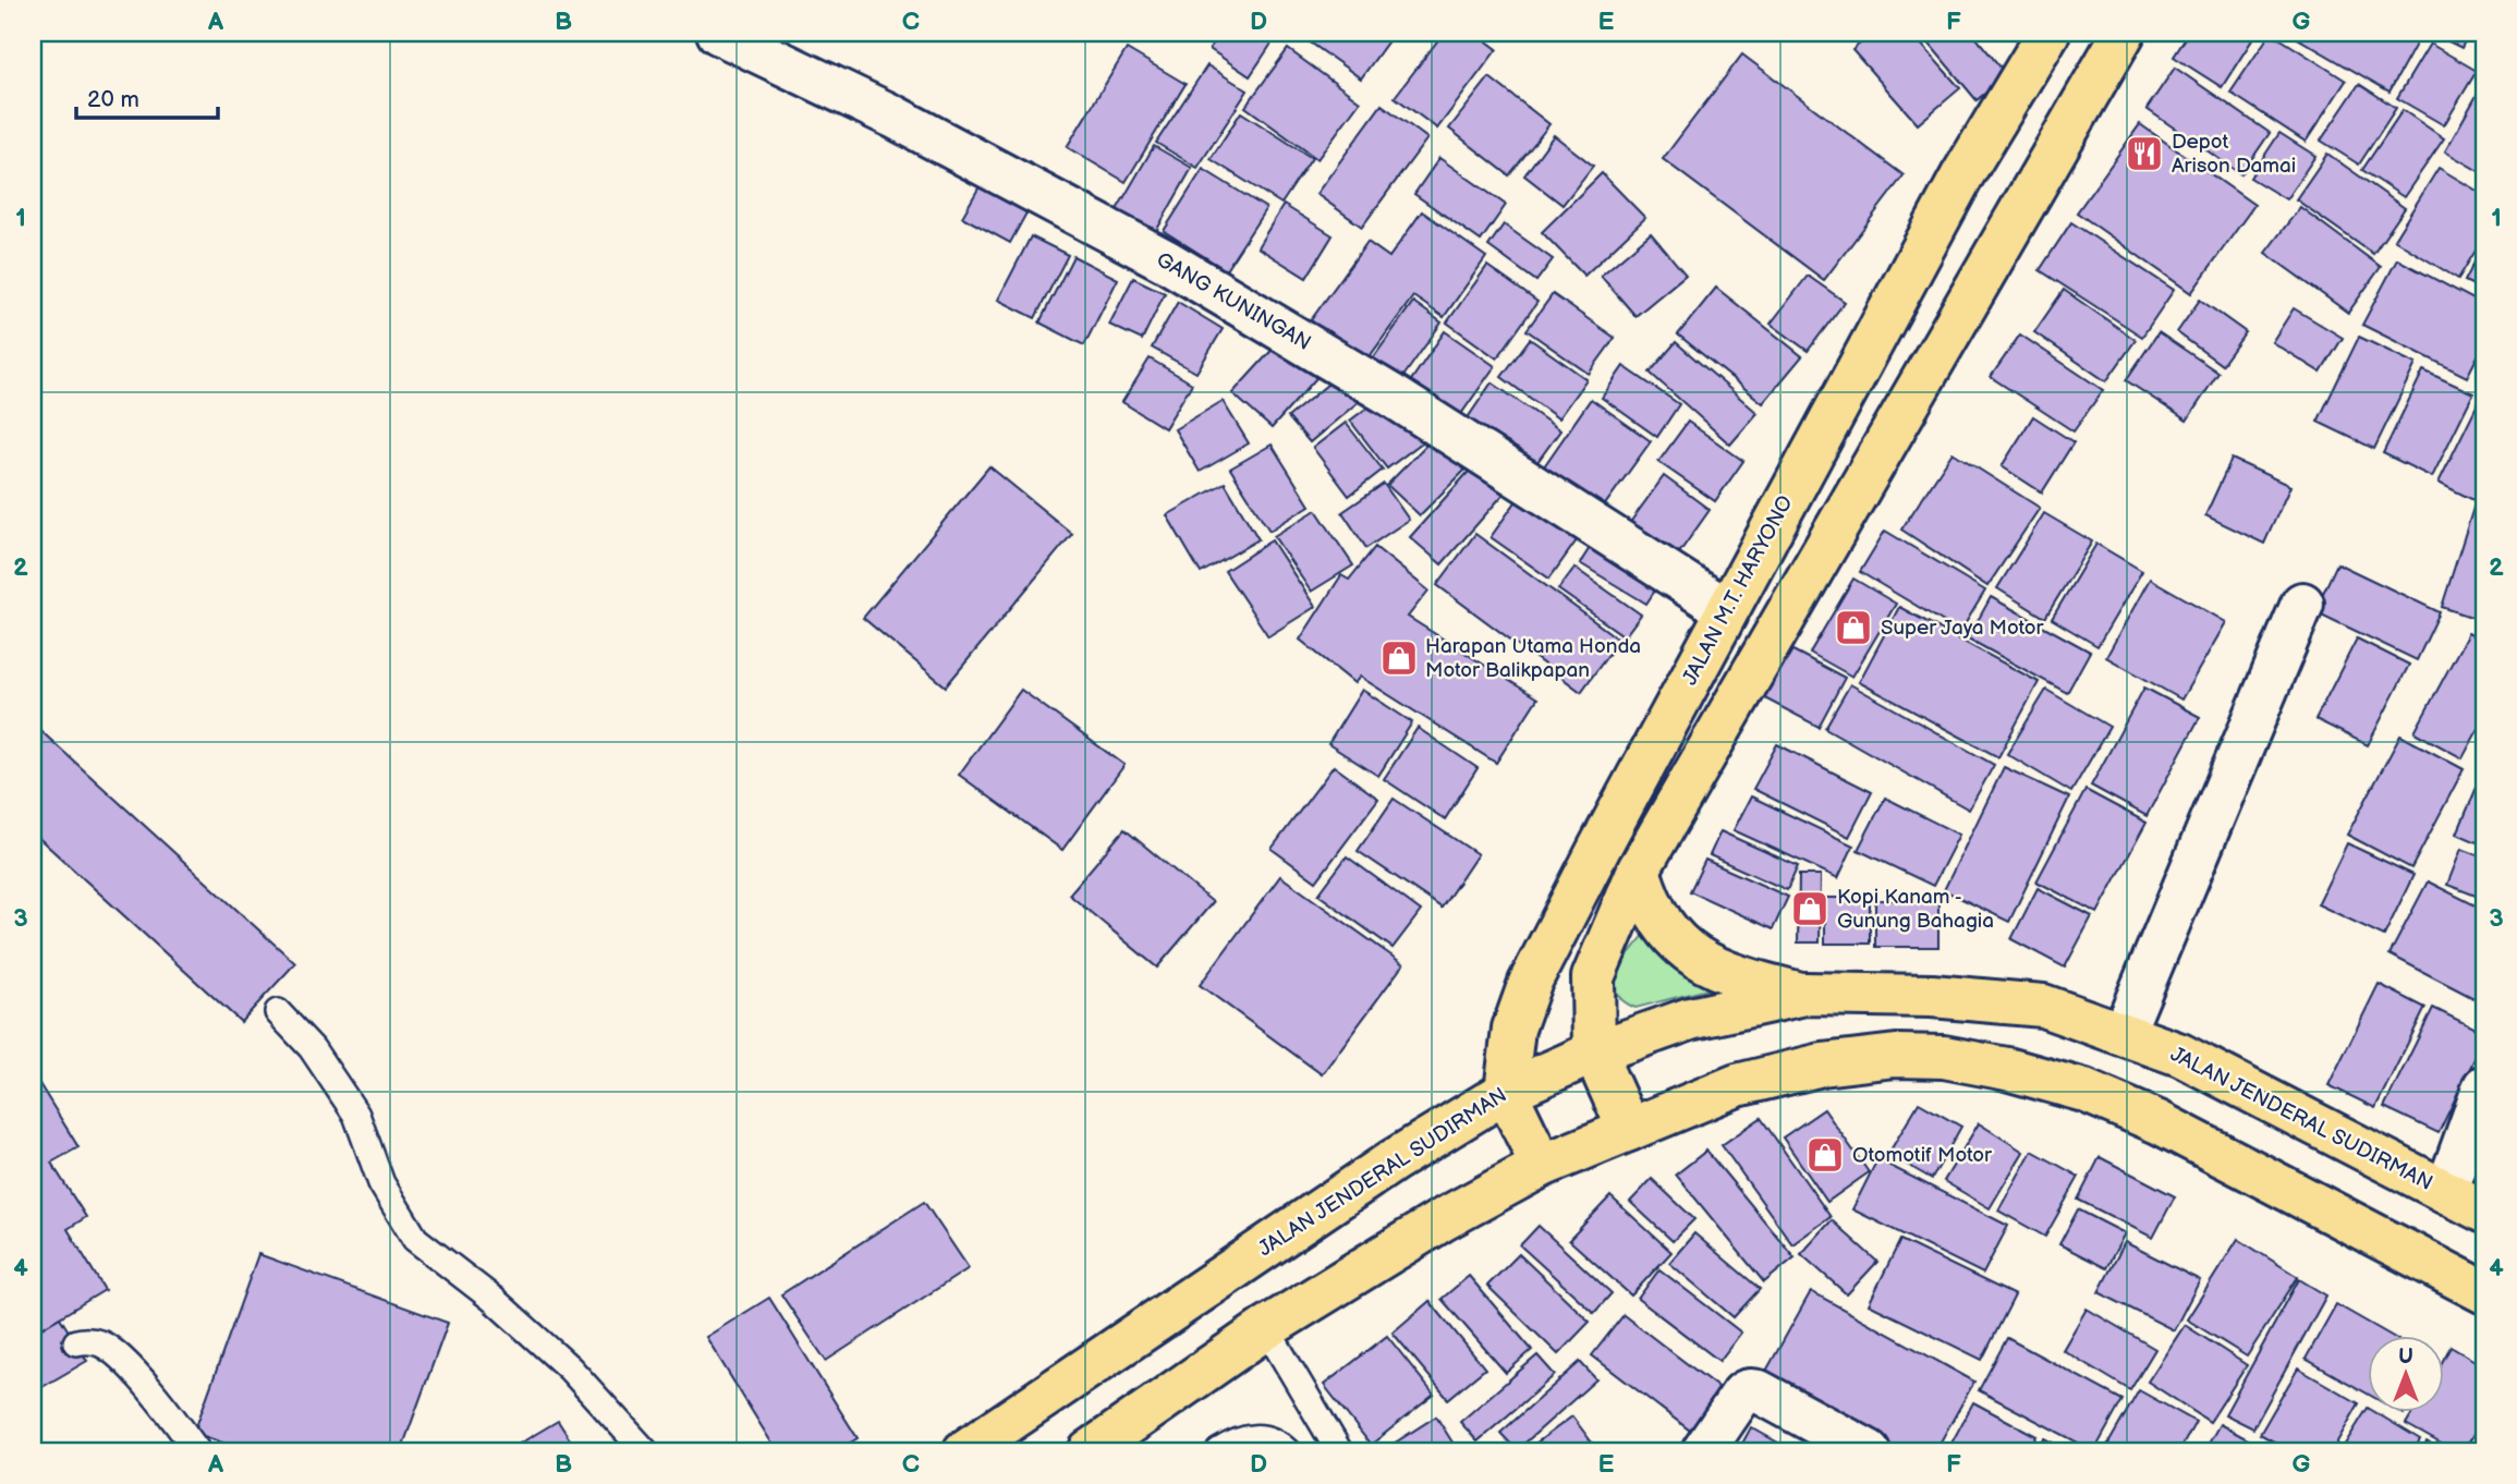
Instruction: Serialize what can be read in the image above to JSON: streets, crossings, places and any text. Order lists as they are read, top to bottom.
{
  "streets": {
    "main road": ["JALAN M.T. HARYONO", "JALAN JENDERAL SUDIRMAN"],
    "street": ["GANG KUNINGAN"]
  },
  "crossings": [
    ["GANG KUNINGAN", "JALAN M.T. HARYONO"],
    ["JALAN M.T. HARYONO", "JALAN JENDERAL SUDIRMAN"]
  ],
  "places": {
    "restaurant": ["Depot Arison Damai"],
    "shop": [
      "Super Jaya Motor",
      "Harapan Utama Honda Motor Balikpapan",
      "Kopi Kanam - Gunung Bahagia",
      "Otomotif Motor"
    ]
  },
  "scale_bar": "20 m",
  "north": "top",
  "grid": {
    "columns": [
      "A",
      "B",
      "C",
      "D",
      "E",
      "F",
      "G"
    ],
    "rows": [
      "1",
      "2",
      "3",
      "4"
    ]
  }
}
